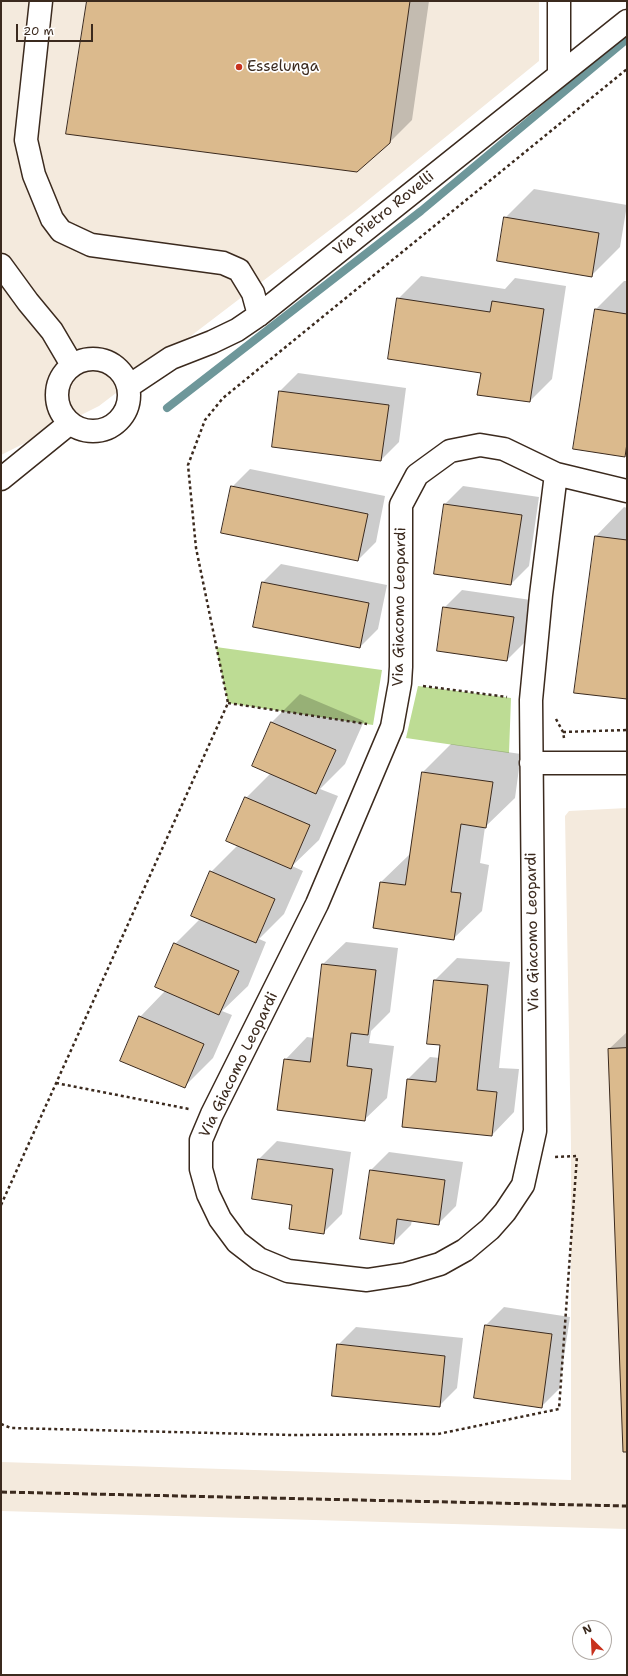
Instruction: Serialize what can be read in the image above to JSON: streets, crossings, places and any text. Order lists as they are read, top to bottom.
{
  "streets": {
    "street": ["Via Pietro Rovelli", "Via Giacomo Leopardi"]
  },
  "places": ["Esselunga"],
  "scale_bar": "20 m",
  "north": "top left"
}
